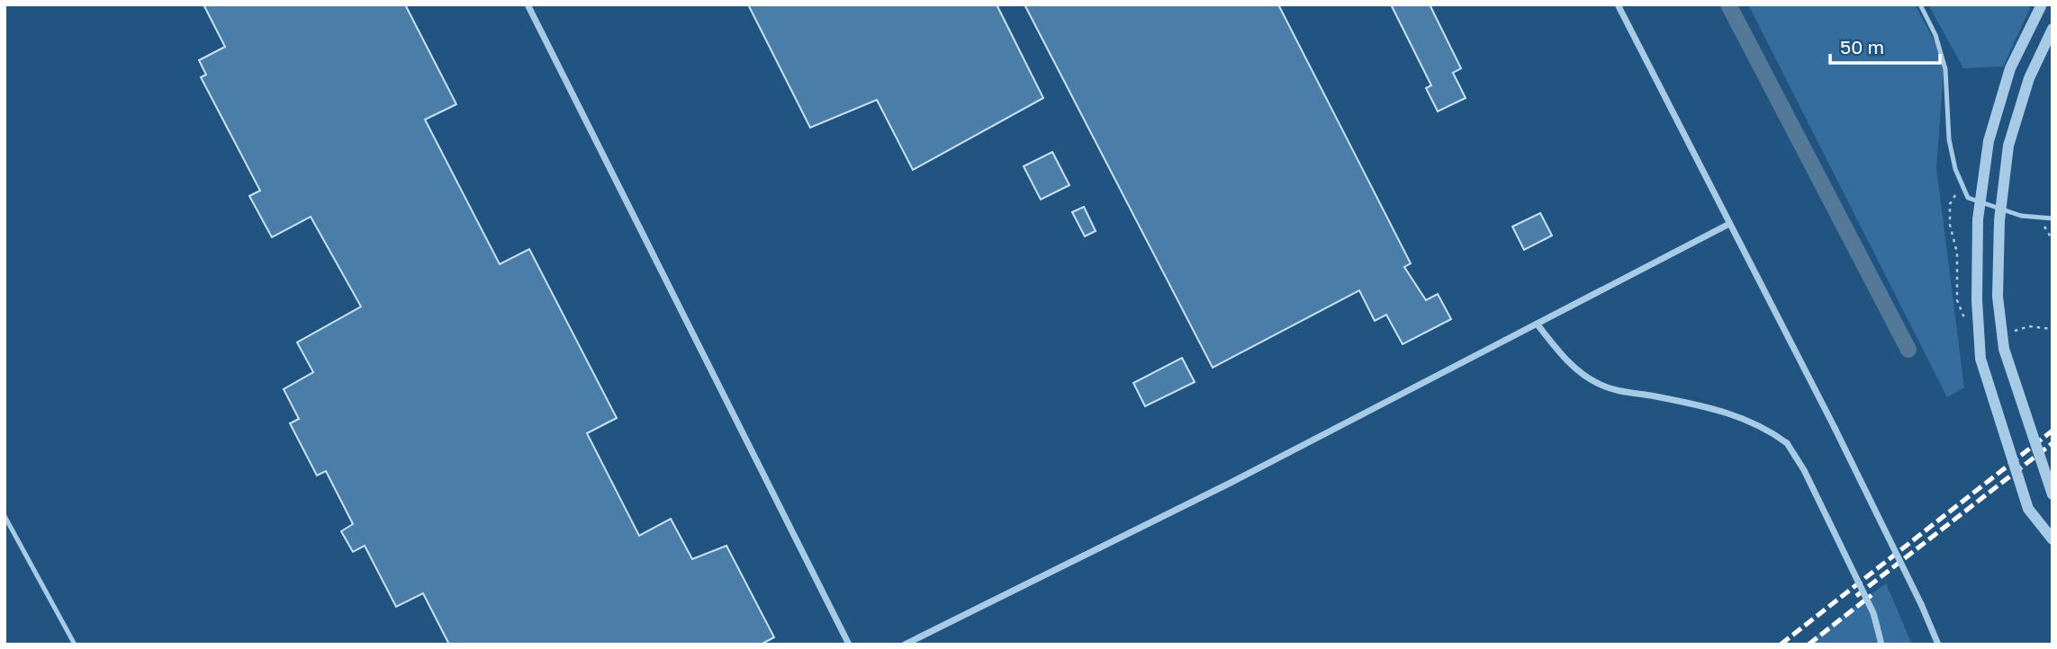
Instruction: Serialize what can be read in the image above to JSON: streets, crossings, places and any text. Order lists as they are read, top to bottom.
{
  "scale_bar": "50 m"
}
